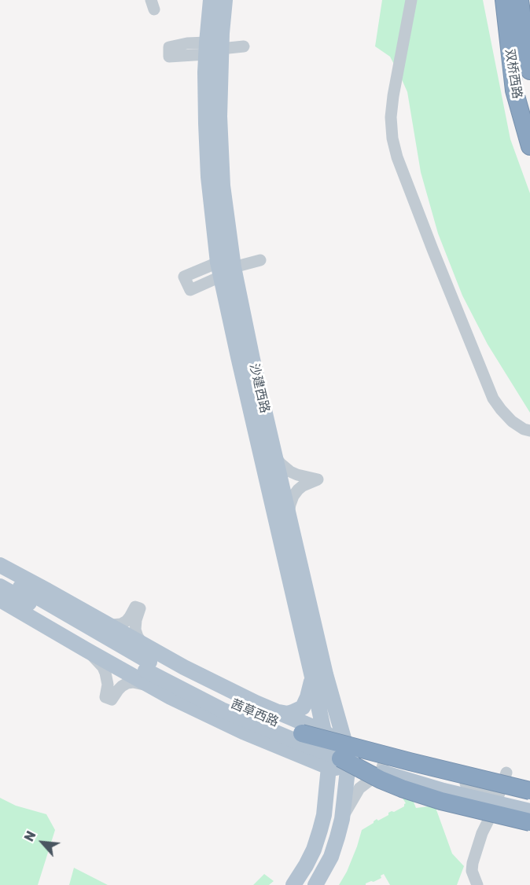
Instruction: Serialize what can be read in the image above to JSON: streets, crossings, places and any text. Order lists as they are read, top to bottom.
{
  "streets": {
    "highway": ["双桥西路"],
    "main road": ["沙建西路", "茜草西路"]
  },
  "crossings": [
    ["沙建西路", "茜草西路"]
  ],
  "north": "top left"
}
